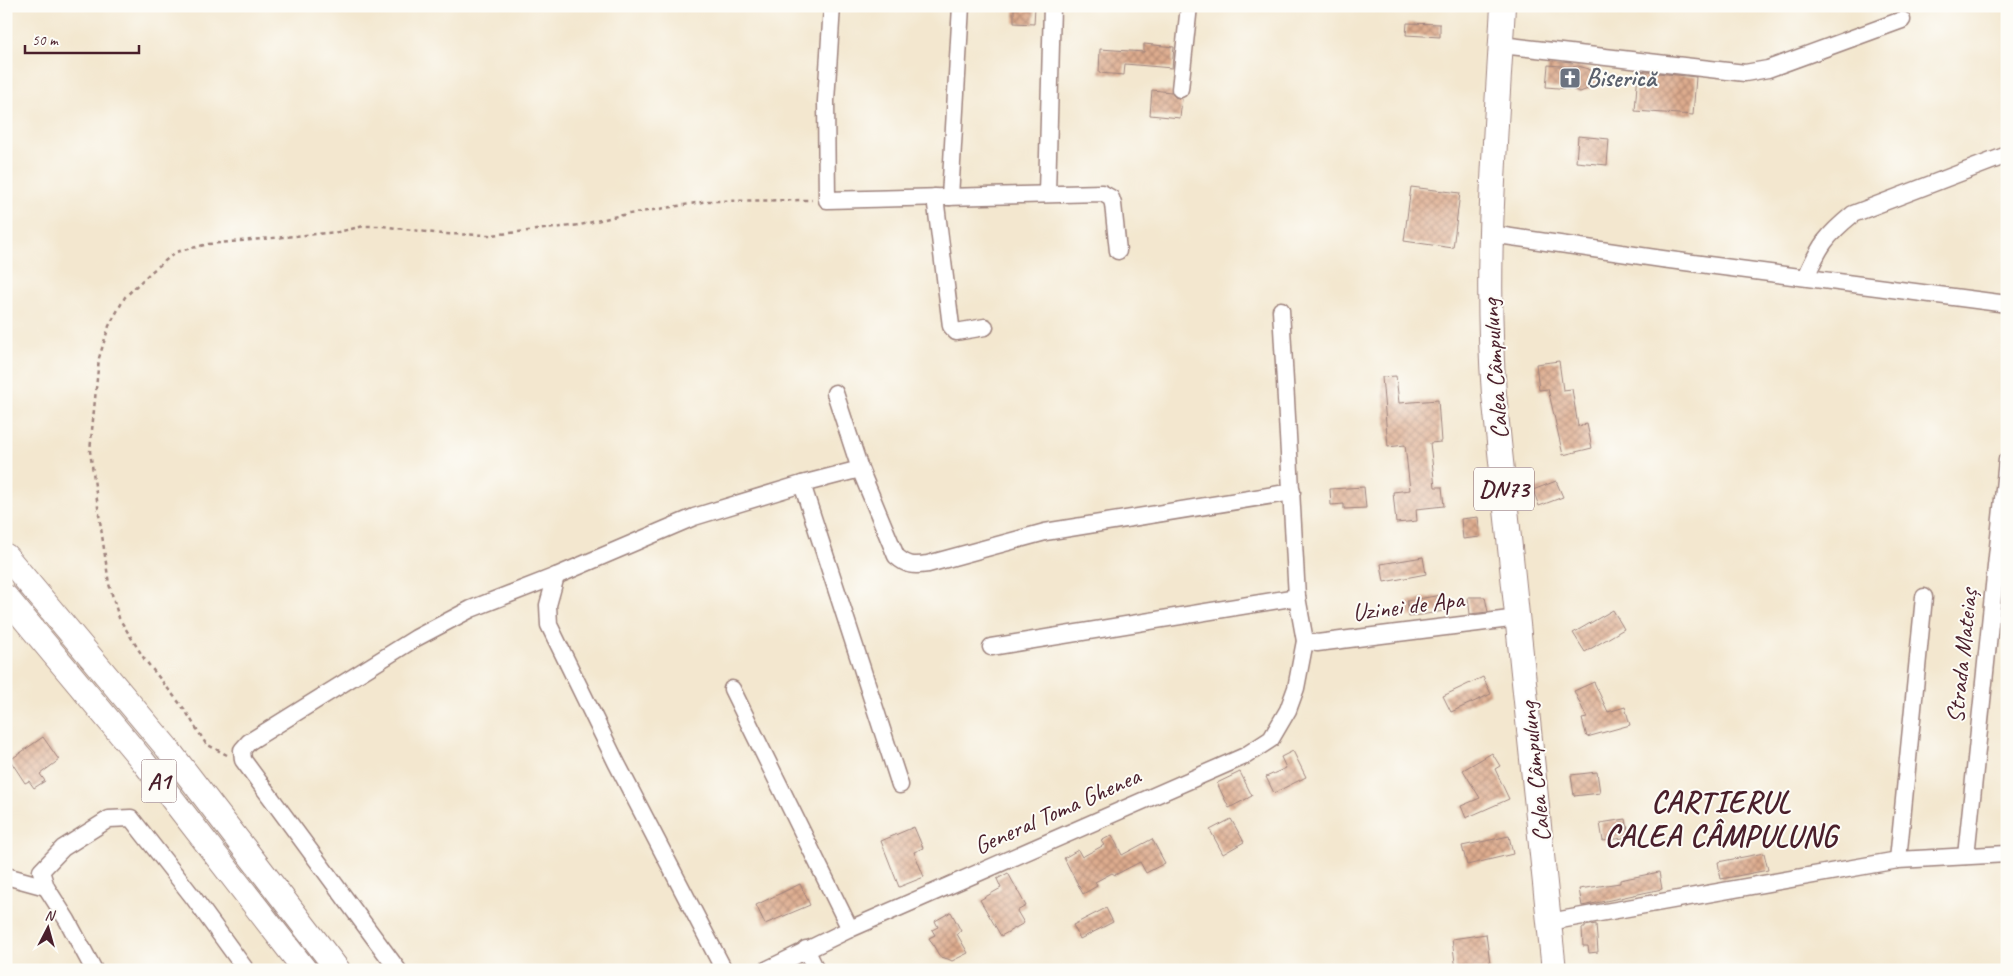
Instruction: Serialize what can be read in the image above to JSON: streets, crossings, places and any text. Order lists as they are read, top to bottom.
{
  "streets": {
    "highway": ["Calea Câmpulung", "DN73", "A1"],
    "street": ["Uzinei de Apa", "Strada Mateiaș", "General Toma Ghenea"]
  },
  "crossings": [
    ["Calea Câmpulung", "Uzinei de Apa"],
    ["Uzinei de Apa", "General Toma Ghenea"]
  ],
  "districts": ["CARTIERUL CALEA CÂMPULUNG"],
  "places": {
    "church": ["Biserică"]
  },
  "scale_bar": "50 m",
  "north": "top"
}
